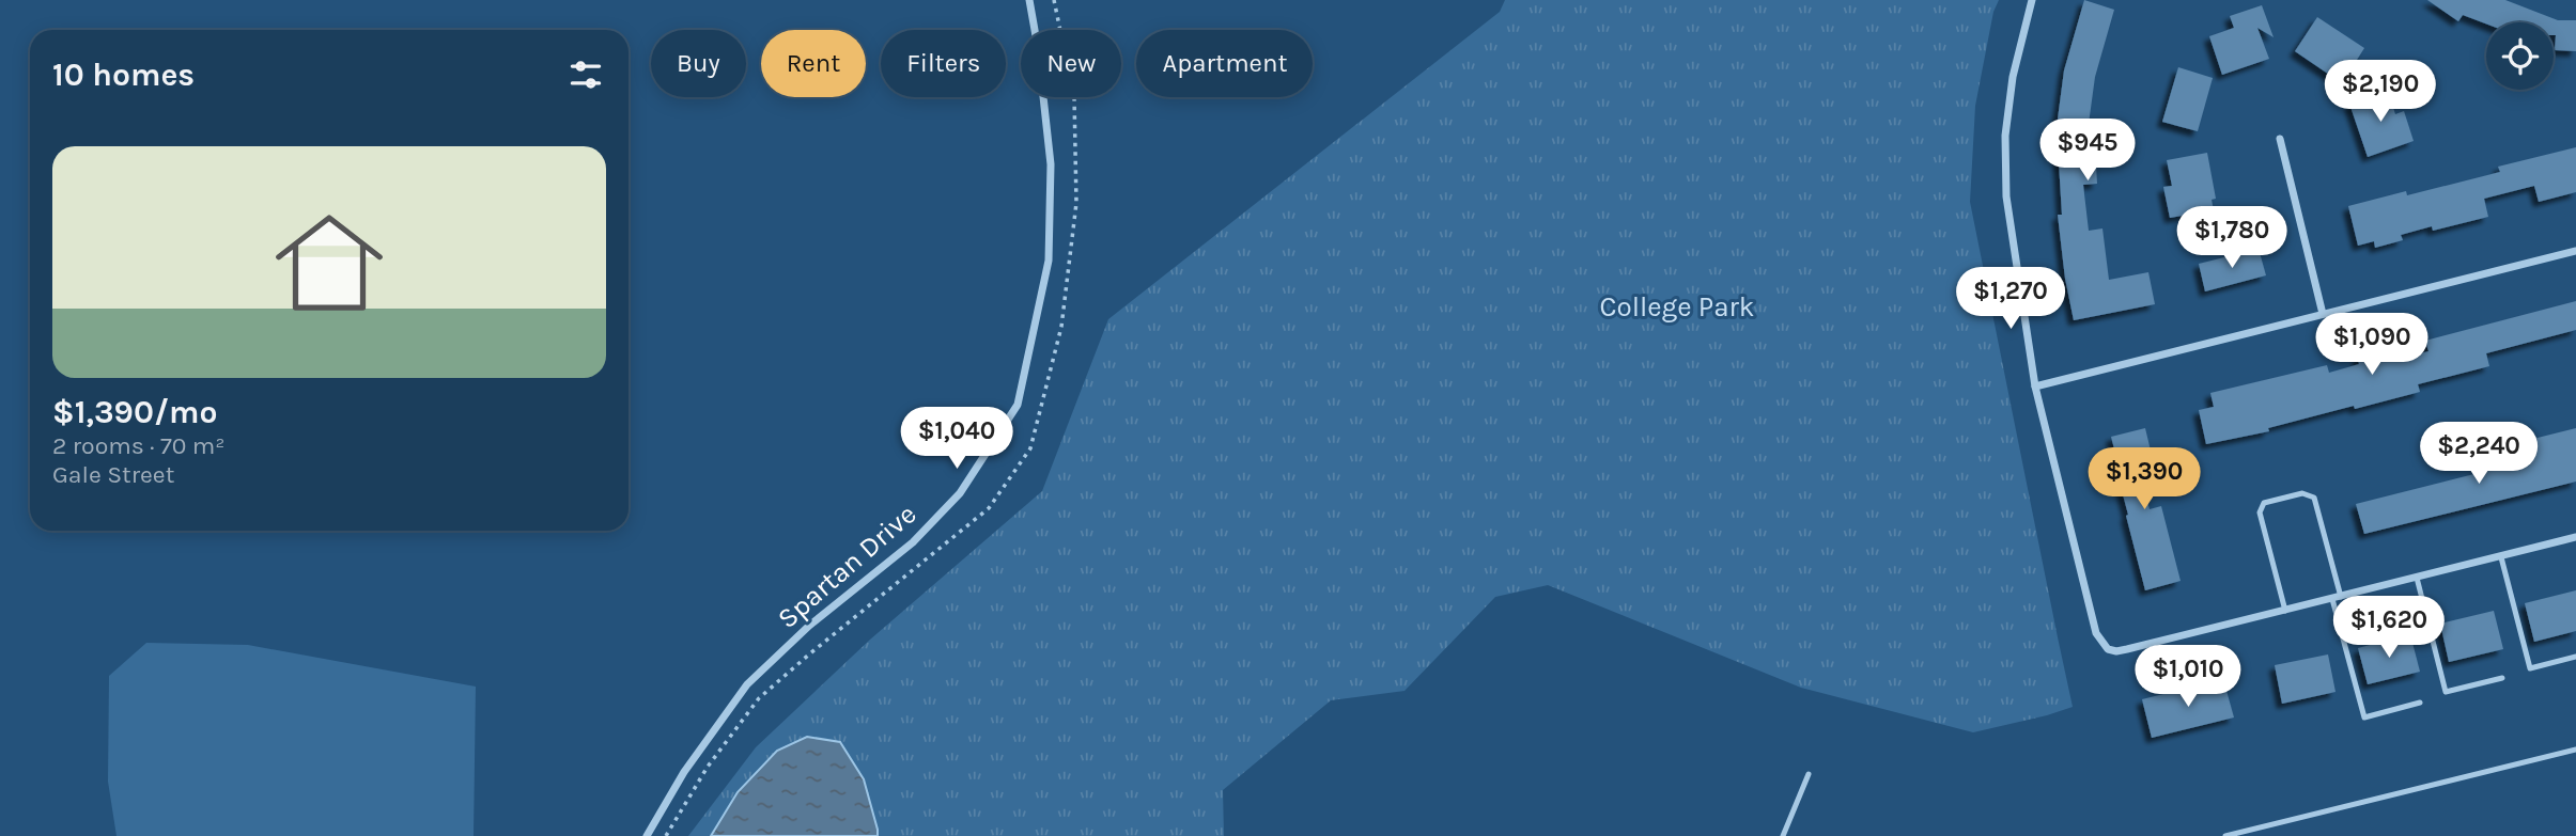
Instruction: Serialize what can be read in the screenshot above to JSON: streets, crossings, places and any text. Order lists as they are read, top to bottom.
{
  "streets": {
    "street": ["Spartan Drive"]
  },
  "parks": ["College Park"],
  "page": {
    "chip": [
      "Buy",
      "Rent",
      "Filters",
      "New",
      "Apartment"
    ],
    "heading": "10 homes",
    "price": [
      "$2,190",
      "$945",
      "$1,780",
      "$1,270",
      "$1,090",
      "$1,040",
      "$2,240",
      "$1,390",
      "$1,620",
      "$1,010"
    ],
    "list": [
      {
        "name": "$1,390/mo",
        "note": "2 rooms · 70 m² · Gale Street"
      }
    ]
  }
}
